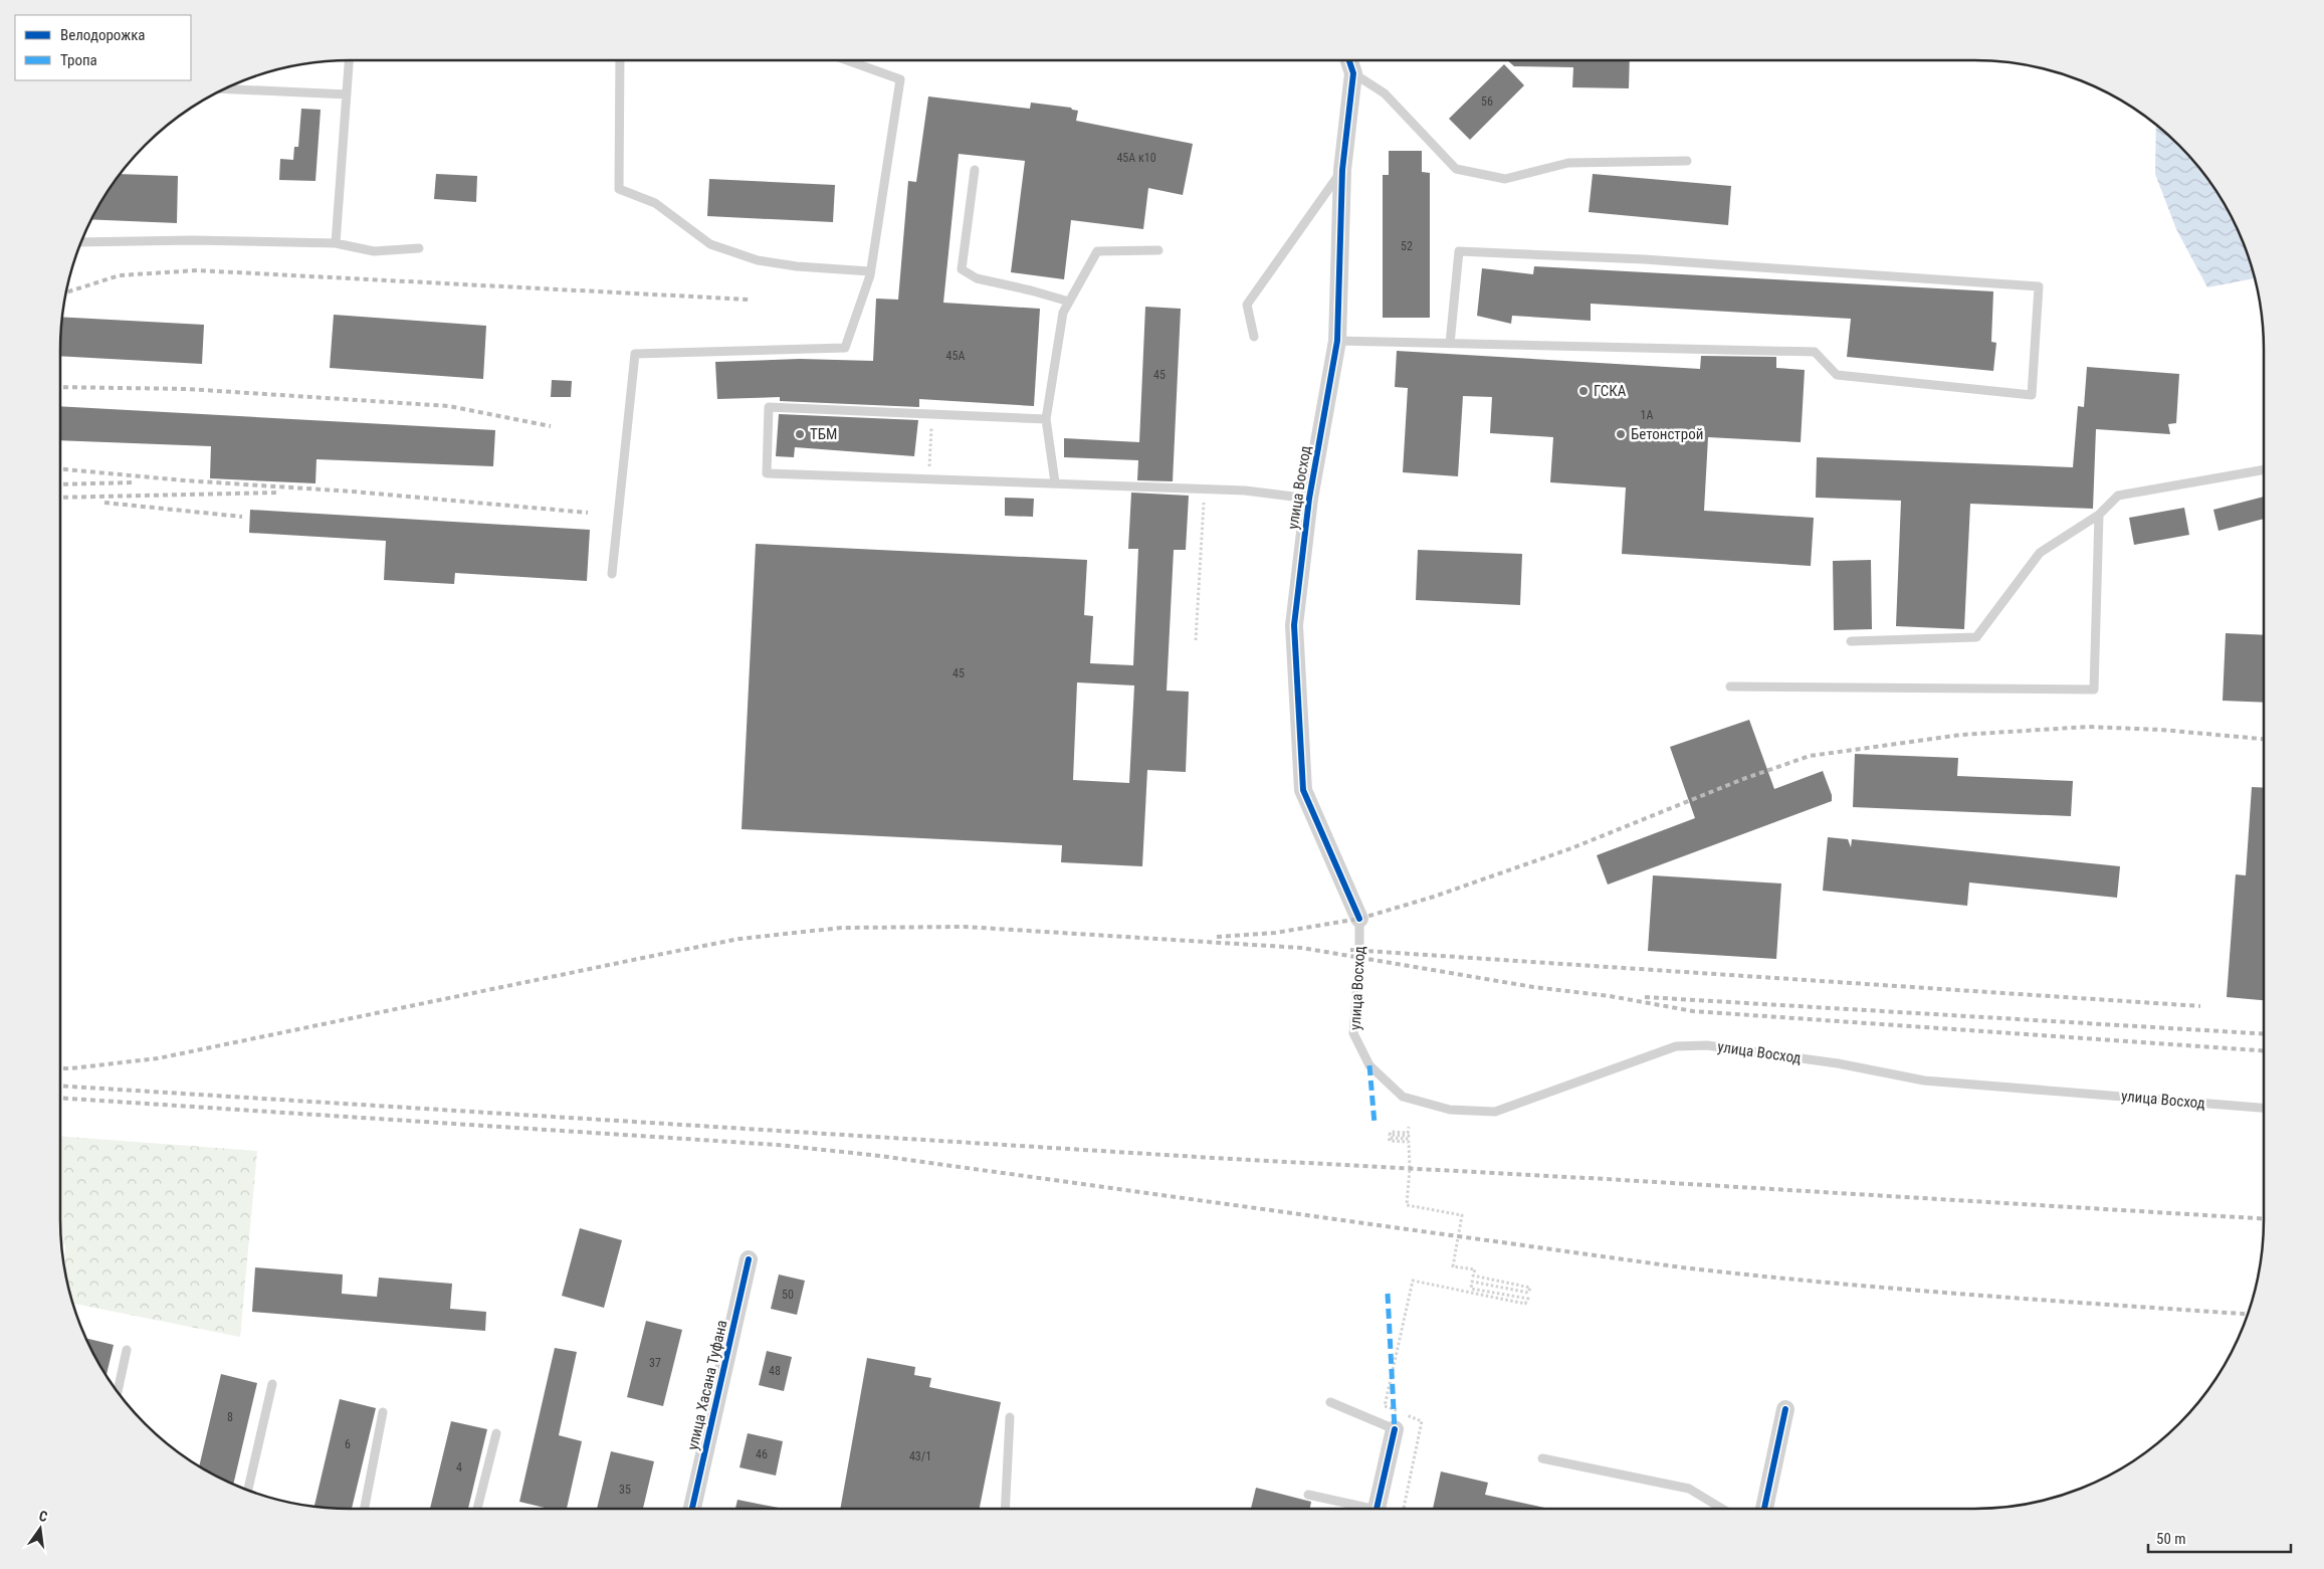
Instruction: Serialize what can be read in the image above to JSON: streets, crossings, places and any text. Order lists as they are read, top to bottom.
{
  "streets": {
    "street": ["улица Восход", "улица Хасана Туфана"]
  },
  "places": ["ГСКА", "ТБМ", "Бетонстрой"],
  "house_numbers": [
    "56",
    "45А к10",
    "52",
    "45А",
    "45",
    "1А",
    "45",
    "50",
    "37",
    "48",
    "8",
    "6",
    "46",
    "43/1",
    "4",
    "35"
  ],
  "legend": ["Велодорожка", "Тропа"],
  "scale_bar": "50 m",
  "north": "top"
}
